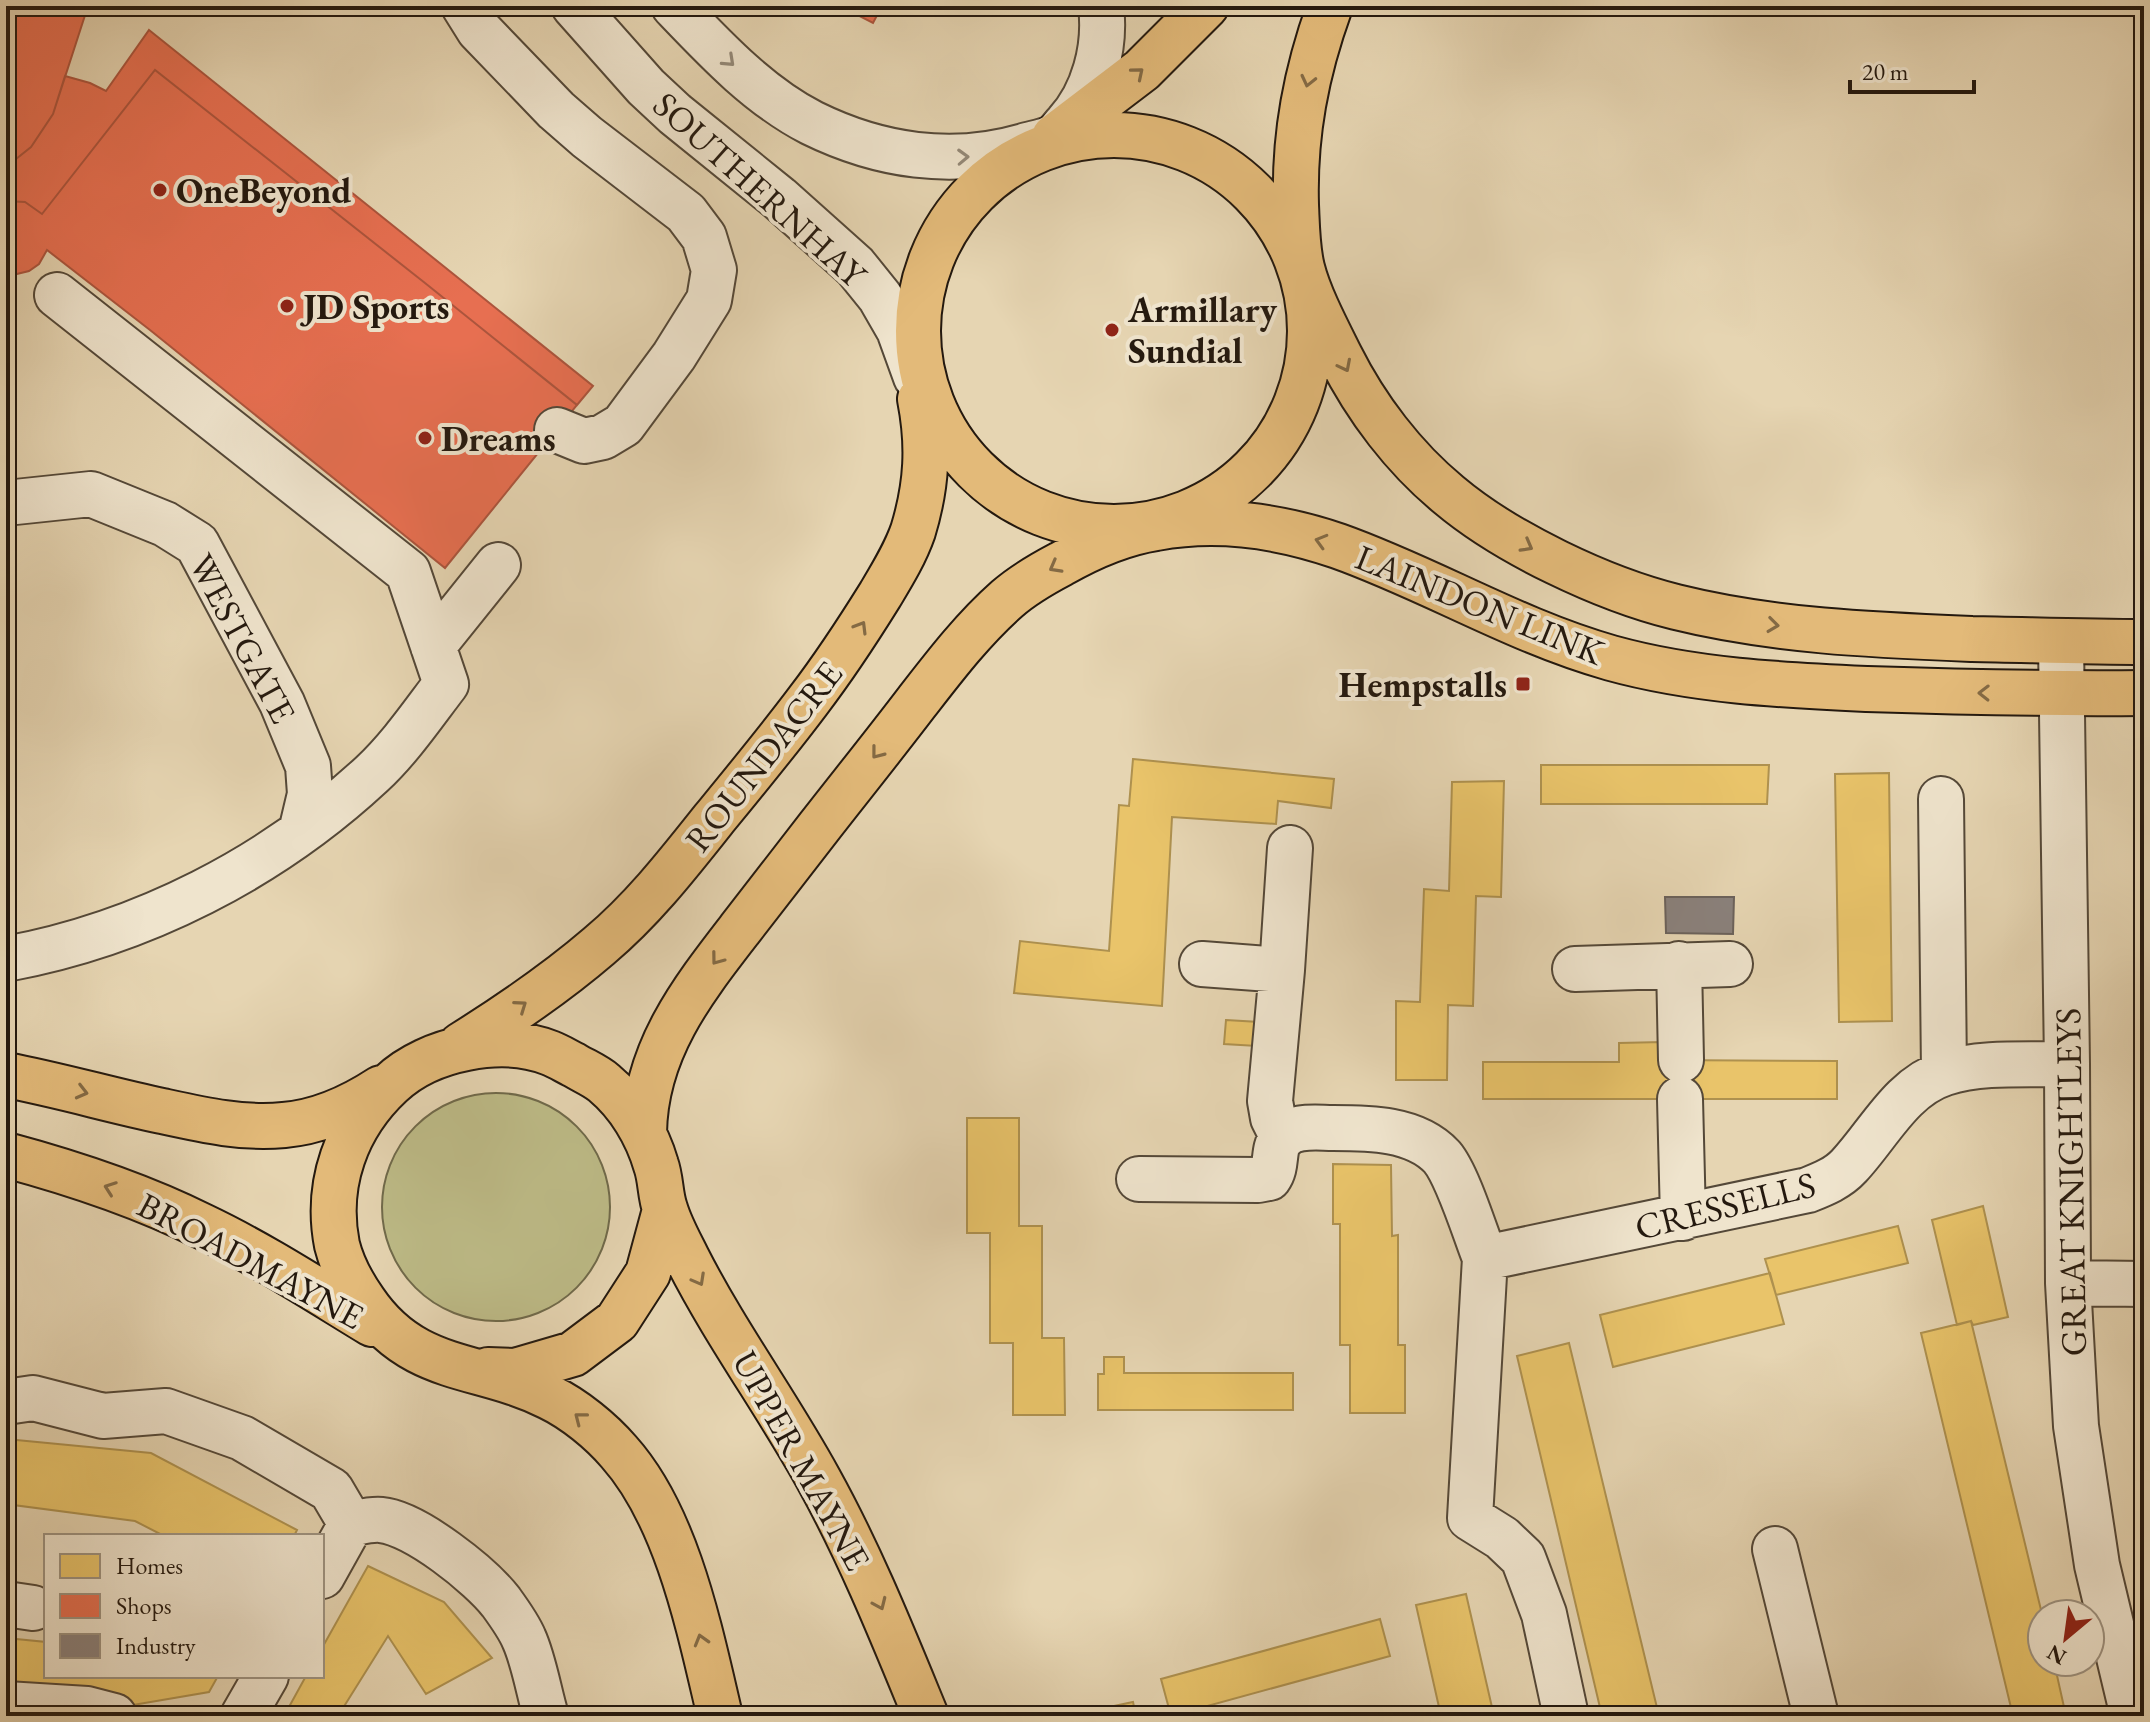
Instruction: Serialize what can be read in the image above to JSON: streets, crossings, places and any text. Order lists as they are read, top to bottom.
{
  "streets": {
    "main road": [
      "LAINDON LINK",
      "ROUNDACRE",
      "BROADMAYNE",
      "UPPER MAYNE"
    ],
    "street": [
      "SOUTHERNHAY",
      "WESTGATE",
      "GREAT KNIGHTLEYS",
      "CRESSELLS"
    ]
  },
  "crossings": [
    ["SOUTHERNHAY", "ROUNDACRE"],
    ["LAINDON LINK", "GREAT KNIGHTLEYS"],
    ["ROUNDACRE", "UPPER MAYNE"],
    ["GREAT KNIGHTLEYS", "CRESSELLS"],
    ["BROADMAYNE", "UPPER MAYNE"]
  ],
  "one_way": ["SOUTHERNHAY", "BROADMAYNE"],
  "places": {
    "other": [
      "OneBeyond",
      "JD Sports",
      "Armillary Sundial",
      "Dreams"
    ],
    "transit": ["Hempstalls"]
  },
  "legend": ["Homes", "Shops", "Industry"],
  "scale_bar": "20 m",
  "north": "bottom left"
}
